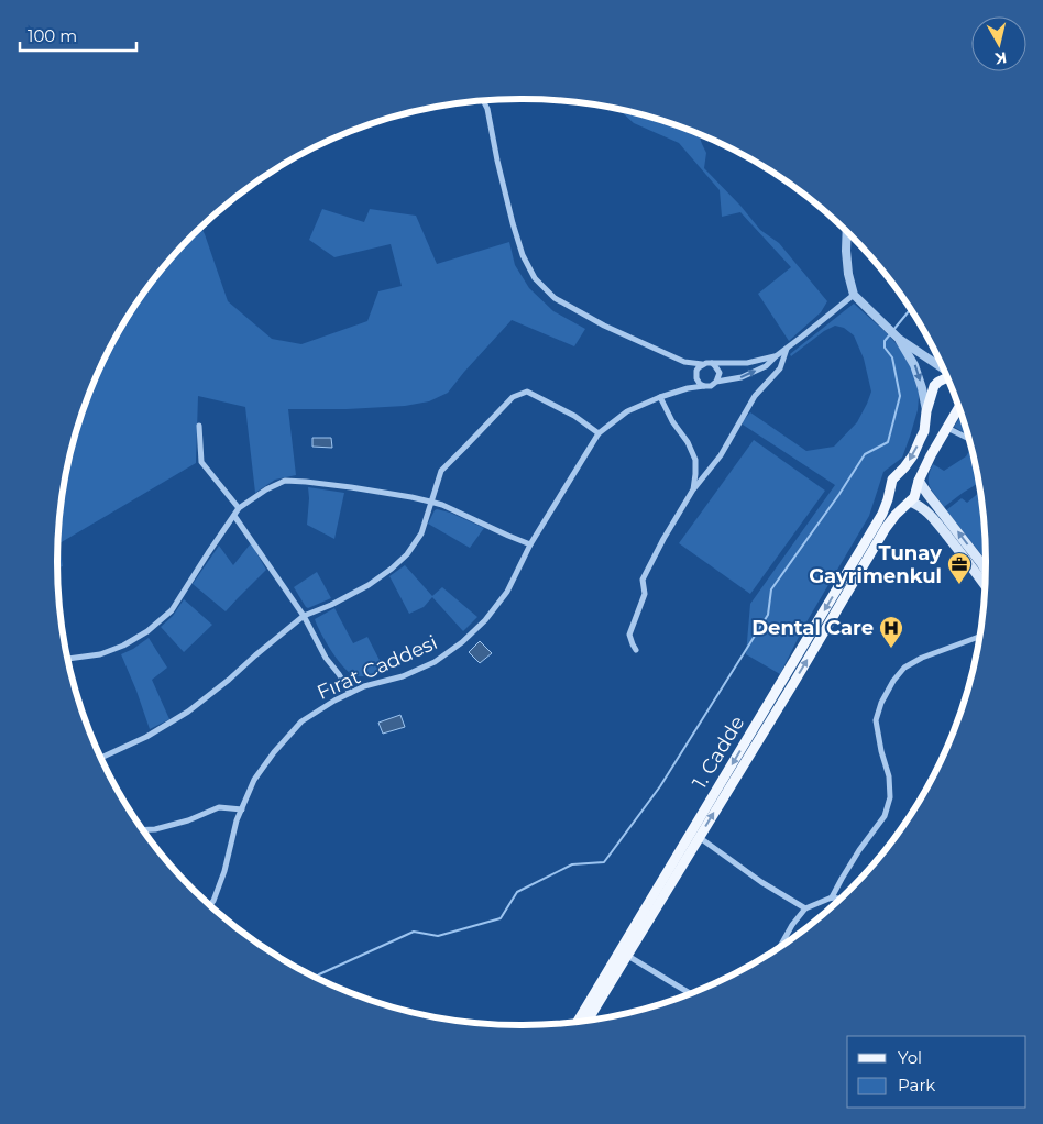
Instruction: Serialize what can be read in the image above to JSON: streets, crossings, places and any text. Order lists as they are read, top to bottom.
{
  "streets": {
    "main road": ["1. Cadde"],
    "street": ["Fırat Caddesi"]
  },
  "places": {
    "office": ["Tunay Gayrimenkul"],
    "hospital": ["Dental Care"]
  },
  "legend": ["Yol", "Park"],
  "scale_bar": "100 m",
  "north": "bottom"
}
